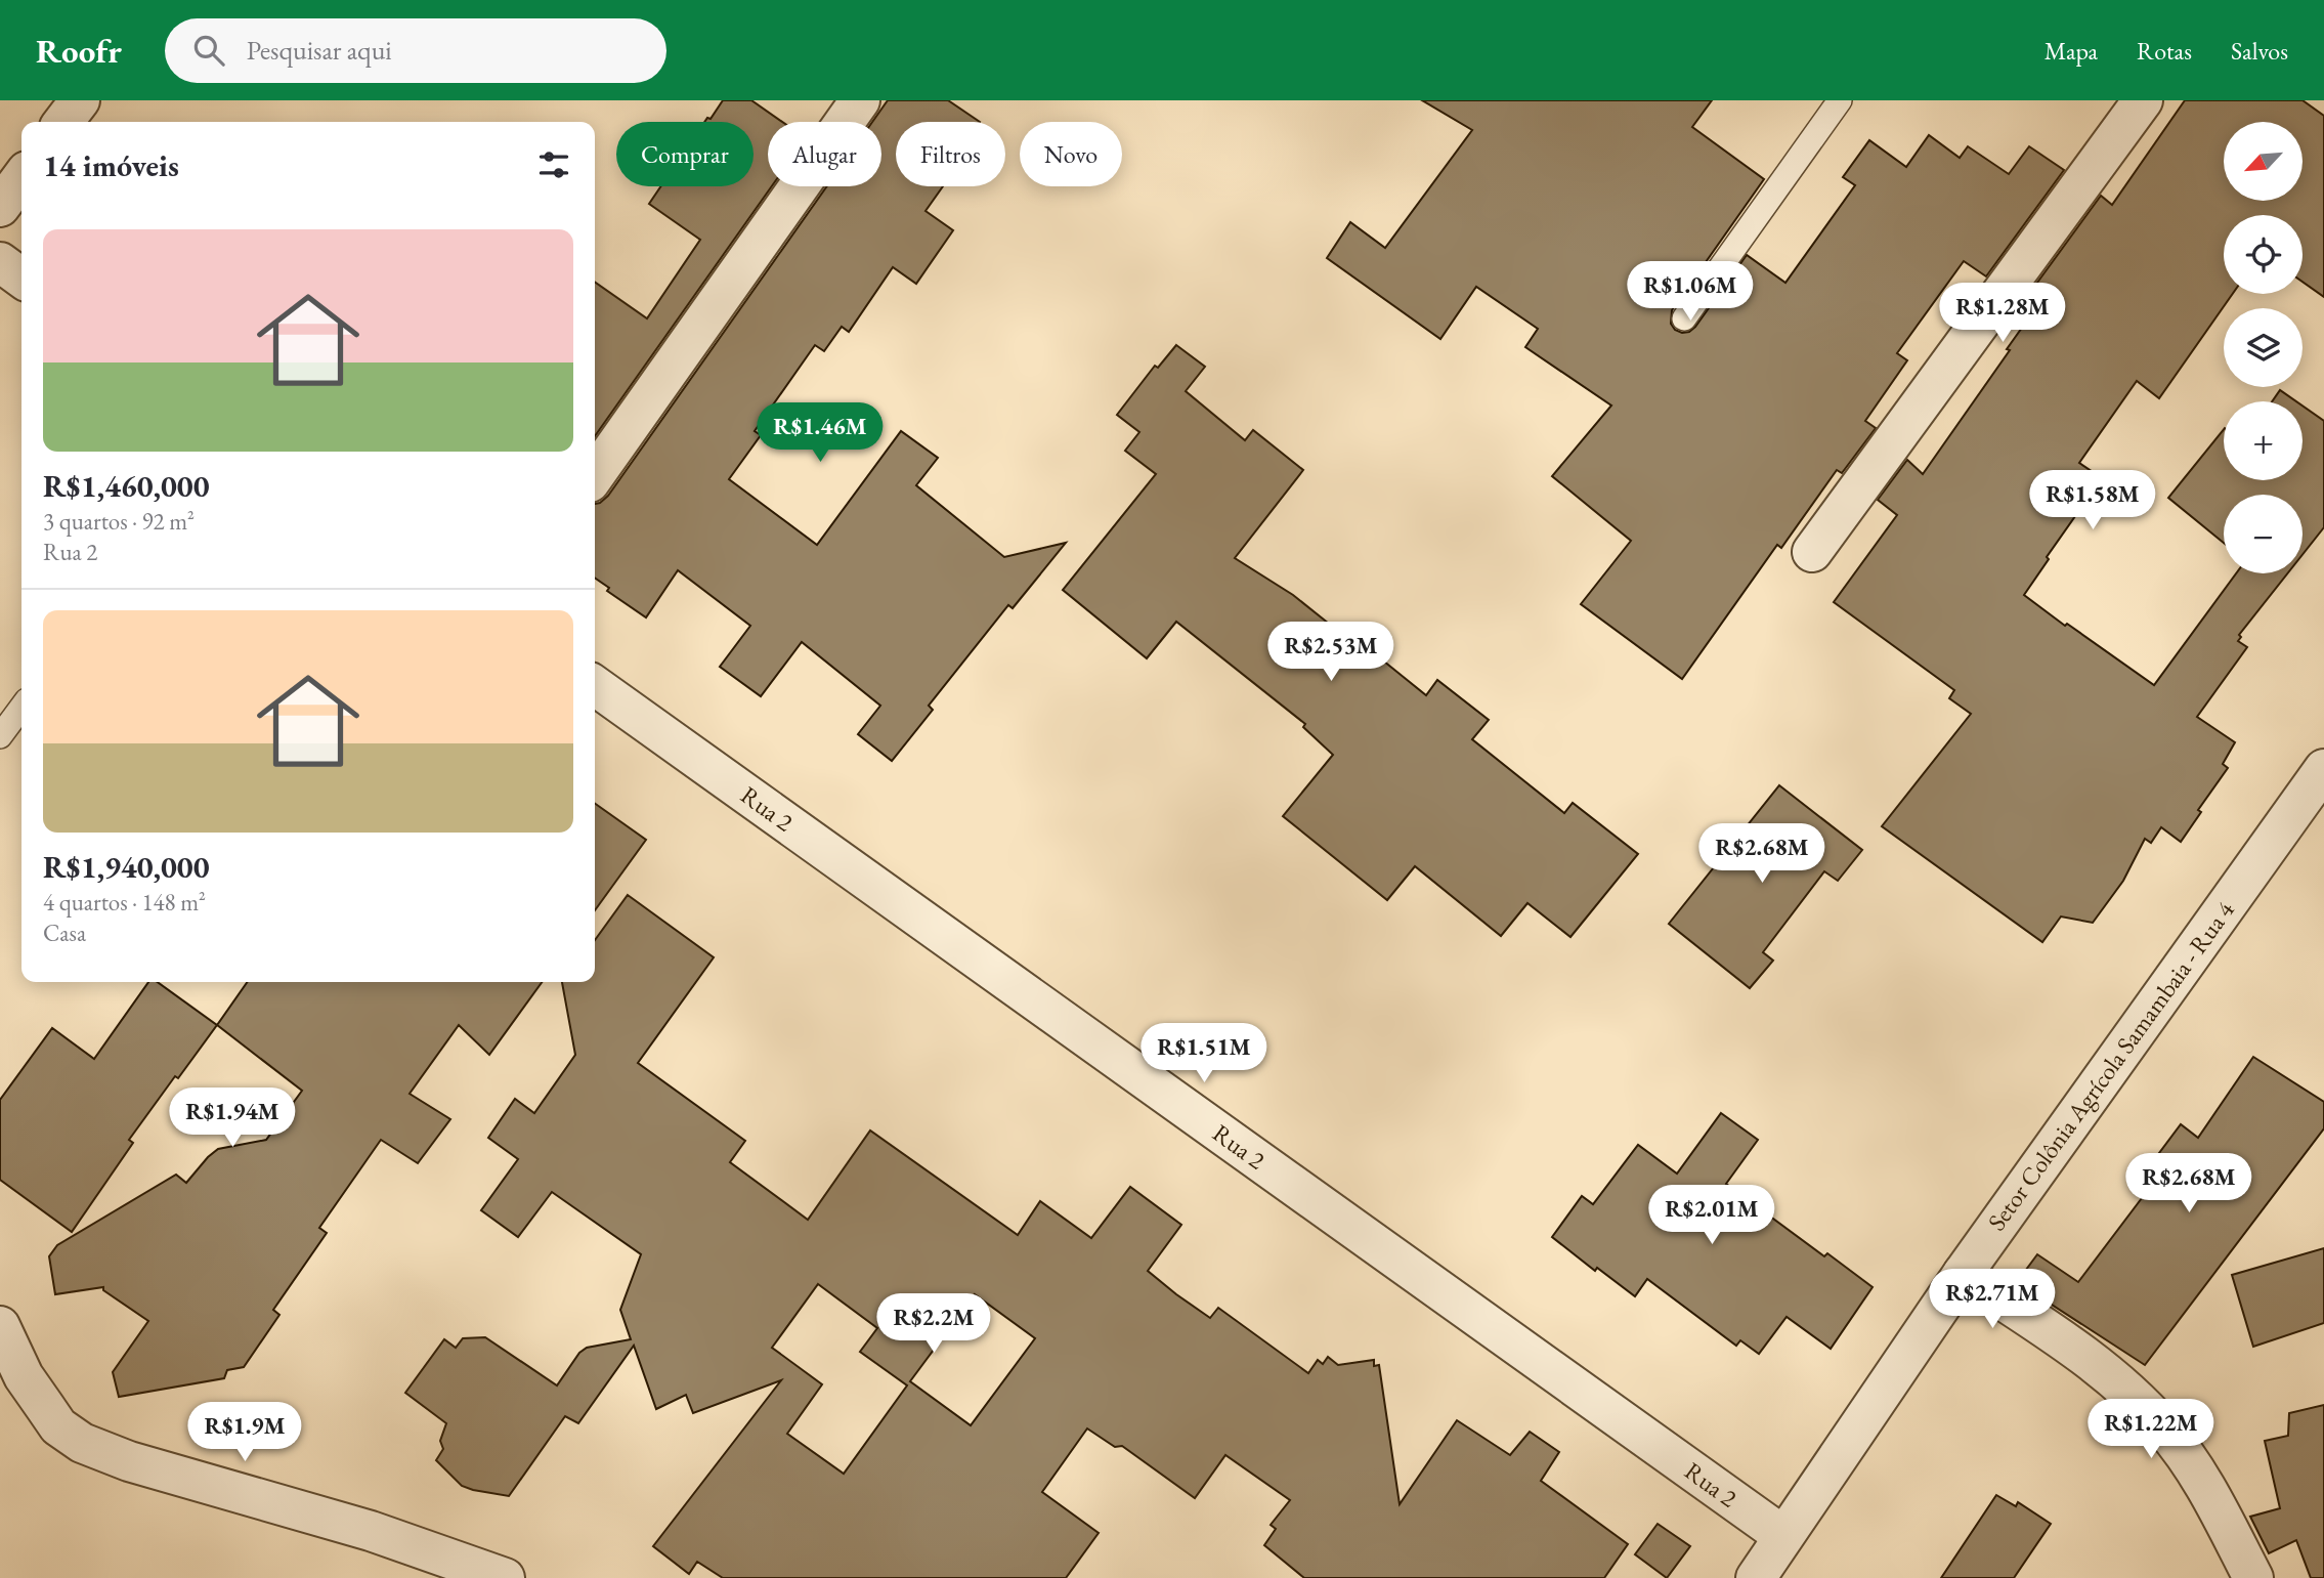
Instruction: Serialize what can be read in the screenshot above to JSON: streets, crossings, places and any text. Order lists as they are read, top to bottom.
{
  "streets": {
    "street": ["Rua 2", "Setor Colônia Agrícola Samambaia - Rua 4"]
  },
  "crossings": [
    ["Rua 2", "Setor Colônia Agrícola Samambaia - Rua 4"]
  ],
  "north": "bottom left",
  "page": {
    "header": "Roofr",
    "search": "Pesquisar aqui",
    "nav": ["Mapa", "Rotas", "Salvos"],
    "map_buttons": ["+", "−"],
    "chip": [
      "Comprar",
      "Alugar",
      "Filtros",
      "Novo"
    ],
    "heading": "14 imóveis",
    "list": [
      {
        "name": "R$1,460,000",
        "note": "3 quartos · 92 m² · Rua 2"
      },
      {
        "name": "R$1,940,000",
        "note": "4 quartos · 148 m² · Casa"
      }
    ],
    "price": [
      "R$1.06M",
      "R$1.28M",
      "R$1.46M",
      "R$1.58M",
      "R$2.53M",
      "R$2.68M",
      "R$1.51M",
      "R$1.94M",
      "R$2.68M",
      "R$2.01M",
      "R$2.71M",
      "R$2.2M",
      "R$1.22M",
      "R$1.9M"
    ]
  }
}
